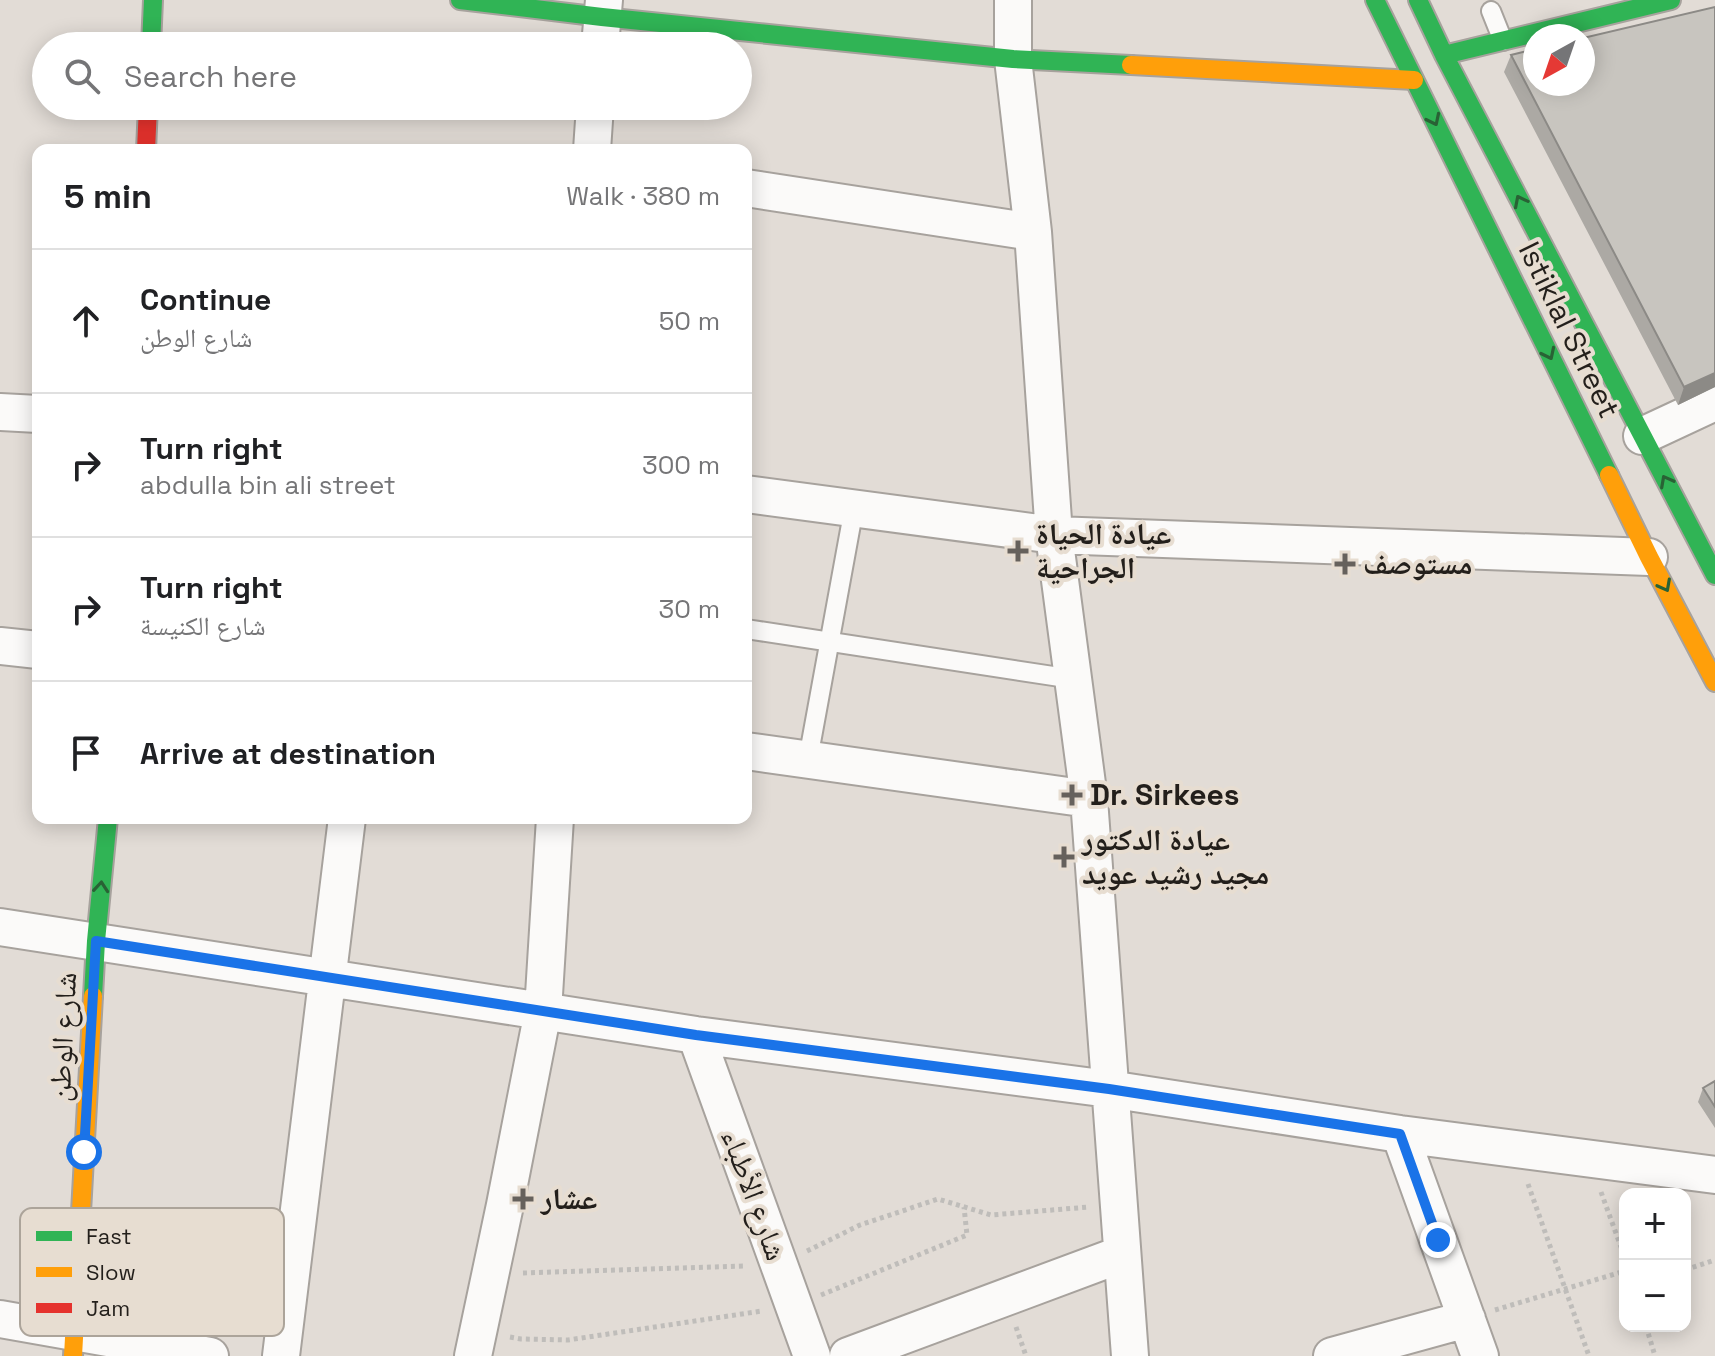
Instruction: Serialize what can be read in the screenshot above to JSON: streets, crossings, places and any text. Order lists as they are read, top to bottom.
{
  "streets": {
    "main road": ["Istiklal Street", "شارع الوطن"],
    "street": ["شارع الأطباء"]
  },
  "places": {
    "health": [
      "عيادة الحياة الجراحية",
      "مستوصف",
      "Dr. Sirkees",
      "عيادة الدكتور مجيد رشيد عويد",
      "عشار"
    ]
  },
  "legend": ["Fast", "Slow", "Jam"],
  "north": "bottom left",
  "page": {
    "search": "Search here",
    "heading": ["5 min", "Walk · 380 m"],
    "list": [
      ["Continue", "شارع الوطن", "50 m"],
      ["Turn right", "abdulla bin ali street", "300 m"],
      ["Turn right", "شارع الكنيسة", "30 m"],
      "Arrive at destination"
    ],
    "map_buttons": ["+", "−"]
  }
}
